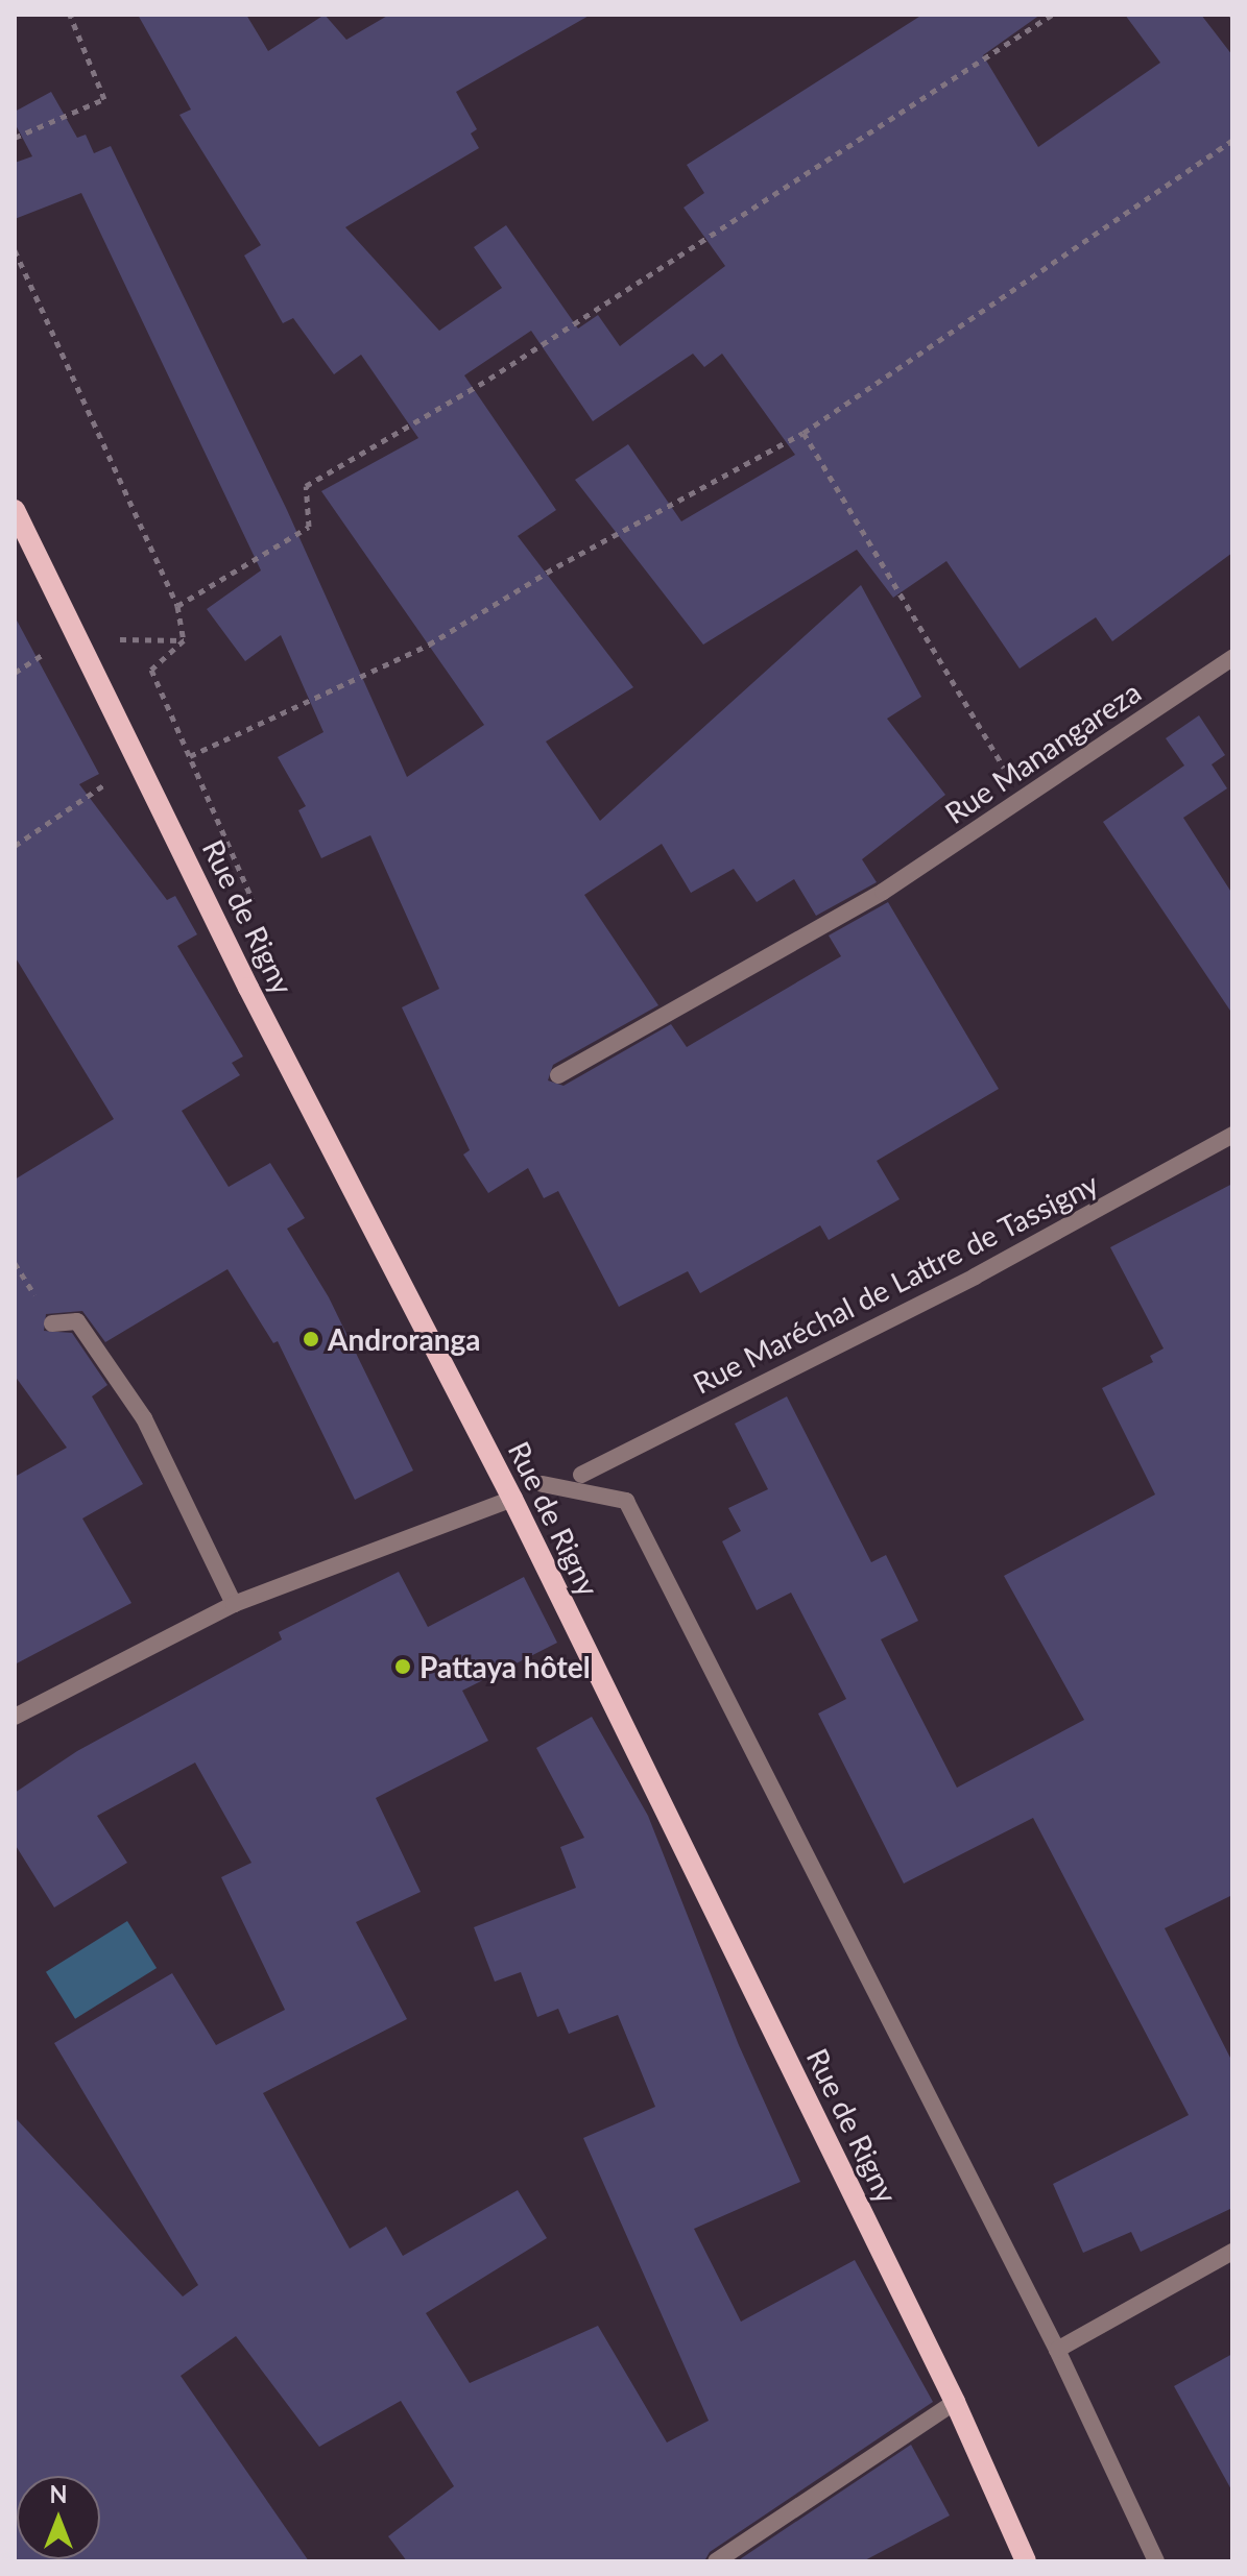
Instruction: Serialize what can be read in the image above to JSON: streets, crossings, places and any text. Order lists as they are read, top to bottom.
{
  "streets": {
    "main road": ["Rue de Rigny"],
    "street": ["Rue Manangareza", "Rue Maréchal de Lattre de Tassigny"]
  },
  "places": ["Androranga", "Pattaya hôtel"],
  "north": "top"
}
